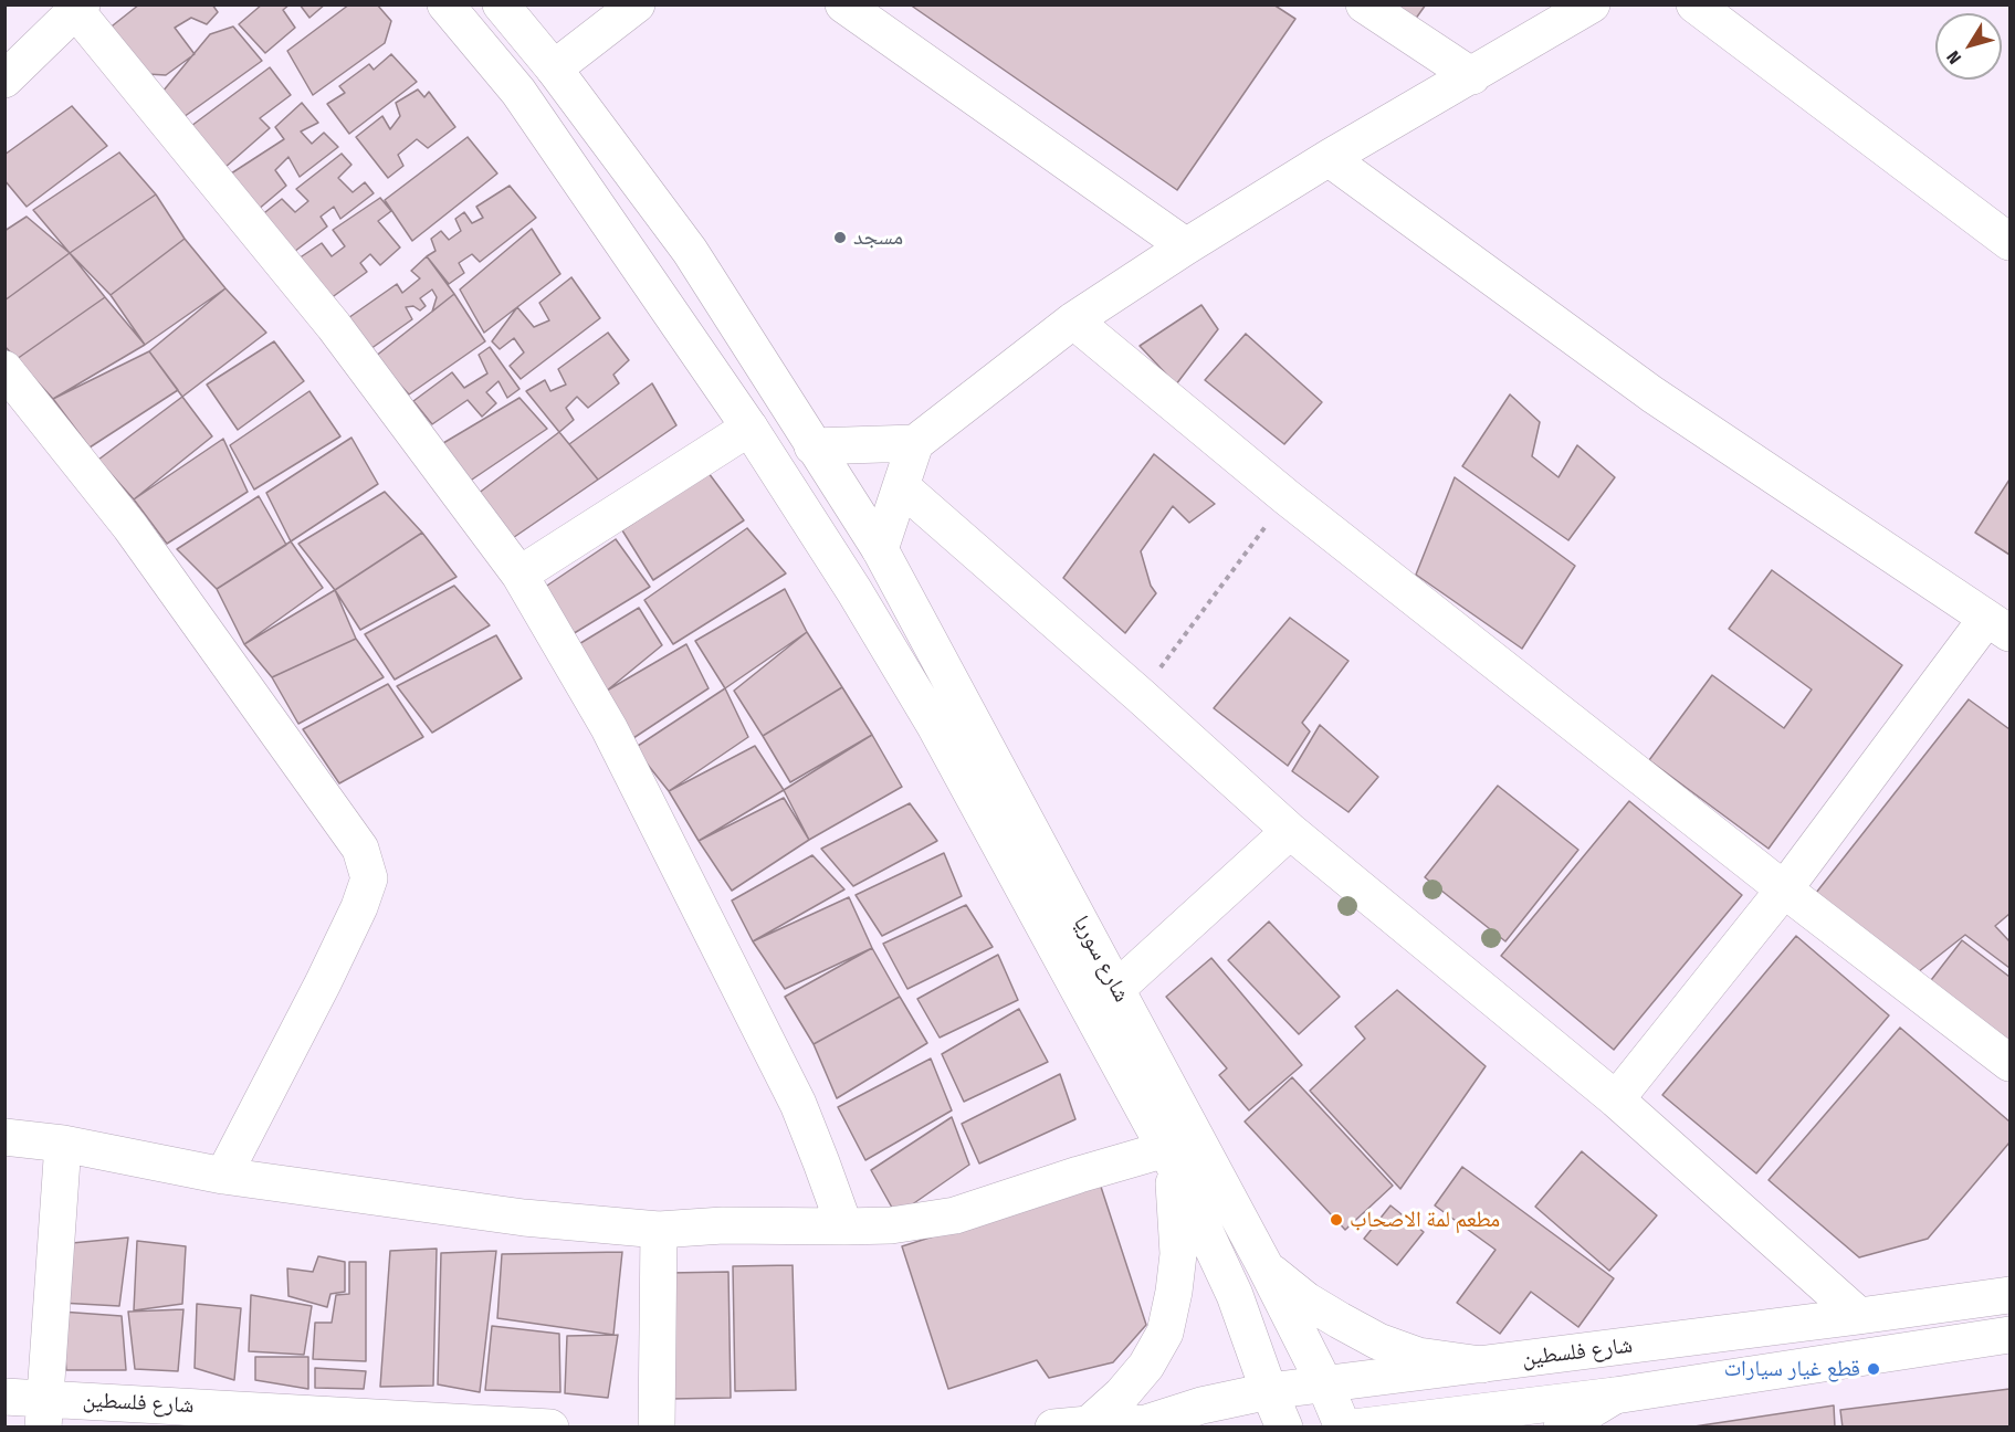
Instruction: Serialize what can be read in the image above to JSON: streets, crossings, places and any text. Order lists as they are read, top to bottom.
{
  "streets": {
    "street": ["شارع سوريا", "شارع فلسطين"]
  },
  "crossings": [
    ["شارع سوريا", "شارع فلسطين"]
  ],
  "places": ["مسجد", "مطعم لمة الاصحاب", "قطع غيار سيارات"],
  "north": "bottom left"
}
